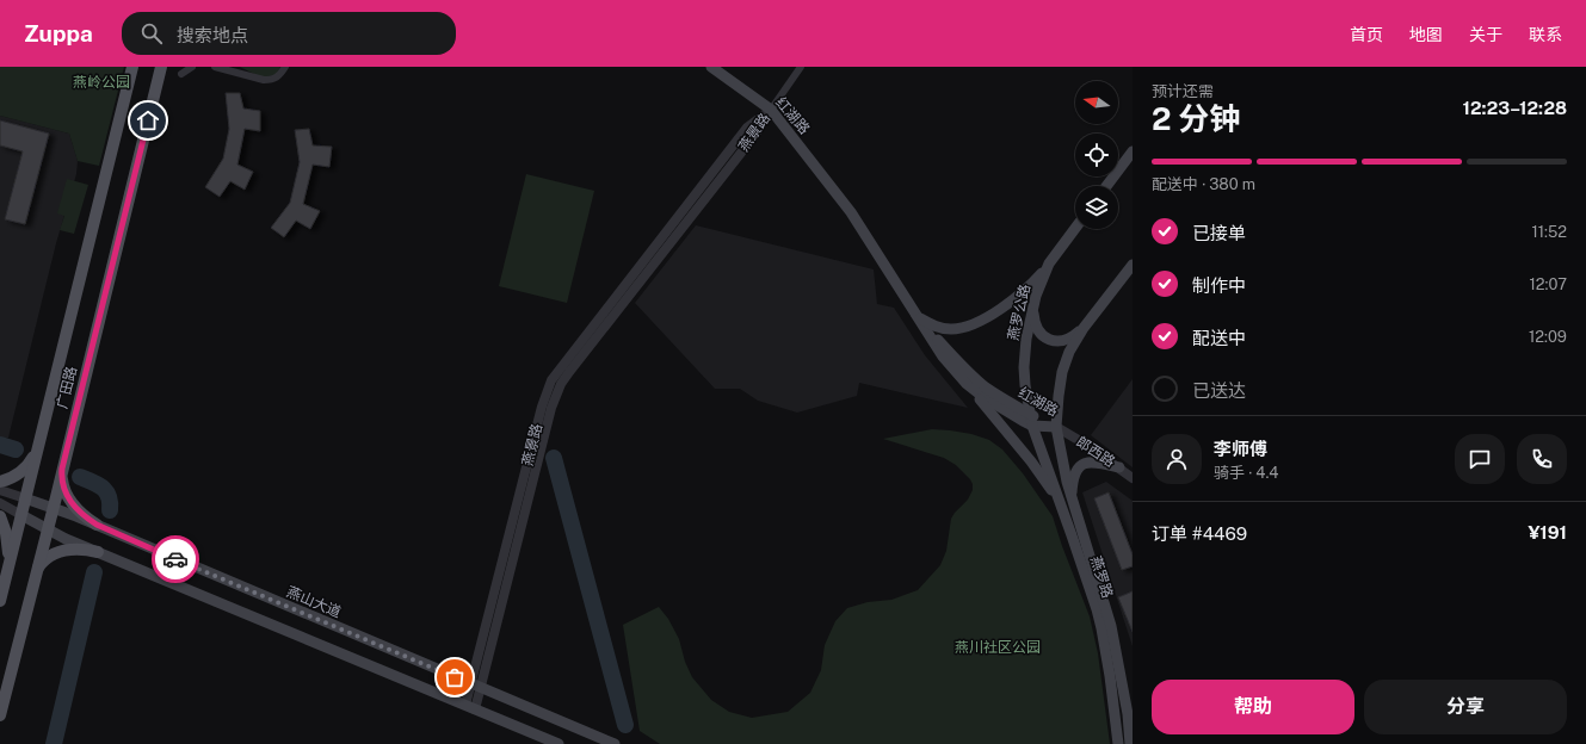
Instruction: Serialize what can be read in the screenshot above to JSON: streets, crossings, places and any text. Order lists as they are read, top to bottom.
{
  "streets": {
    "main road": [
      "红湖路",
      "燕罗公路",
      "广田路",
      "燕罗路",
      "燕山大道"
    ],
    "street": ["燕景路", "郎西路"]
  },
  "crossings": [
    ["红湖路", "燕景路"],
    ["红湖路", "燕罗公路"],
    ["红湖路", "郎西路"],
    ["红湖路", "燕罗路"],
    ["燕景路", "燕山大道"],
    ["燕罗公路", "燕罗路"],
    ["广田路", "燕山大道"],
    ["郎西路", "燕罗路"]
  ],
  "parks": ["燕岭公园", "燕川社区公园"],
  "north": "left",
  "page": {
    "header": "Zuppa",
    "search": "搜索地点",
    "nav": [
      "首页",
      "地图",
      "关于",
      "联系"
    ],
    "heading": ["2 分钟", "预计还需", "12:23–12:28"],
    "panel": [
      "李师傅",
      "骑手 · 4.4",
      "订单 #4469",
      "¥191"
    ],
    "bar": "配送中 · 380 m",
    "list": [
      ["已接单", "11:52"],
      ["制作中", "12:07"],
      ["配送中", "12:09"],
      "已送达"
    ],
    "buttons": ["帮助", "分享"]
  }
}
